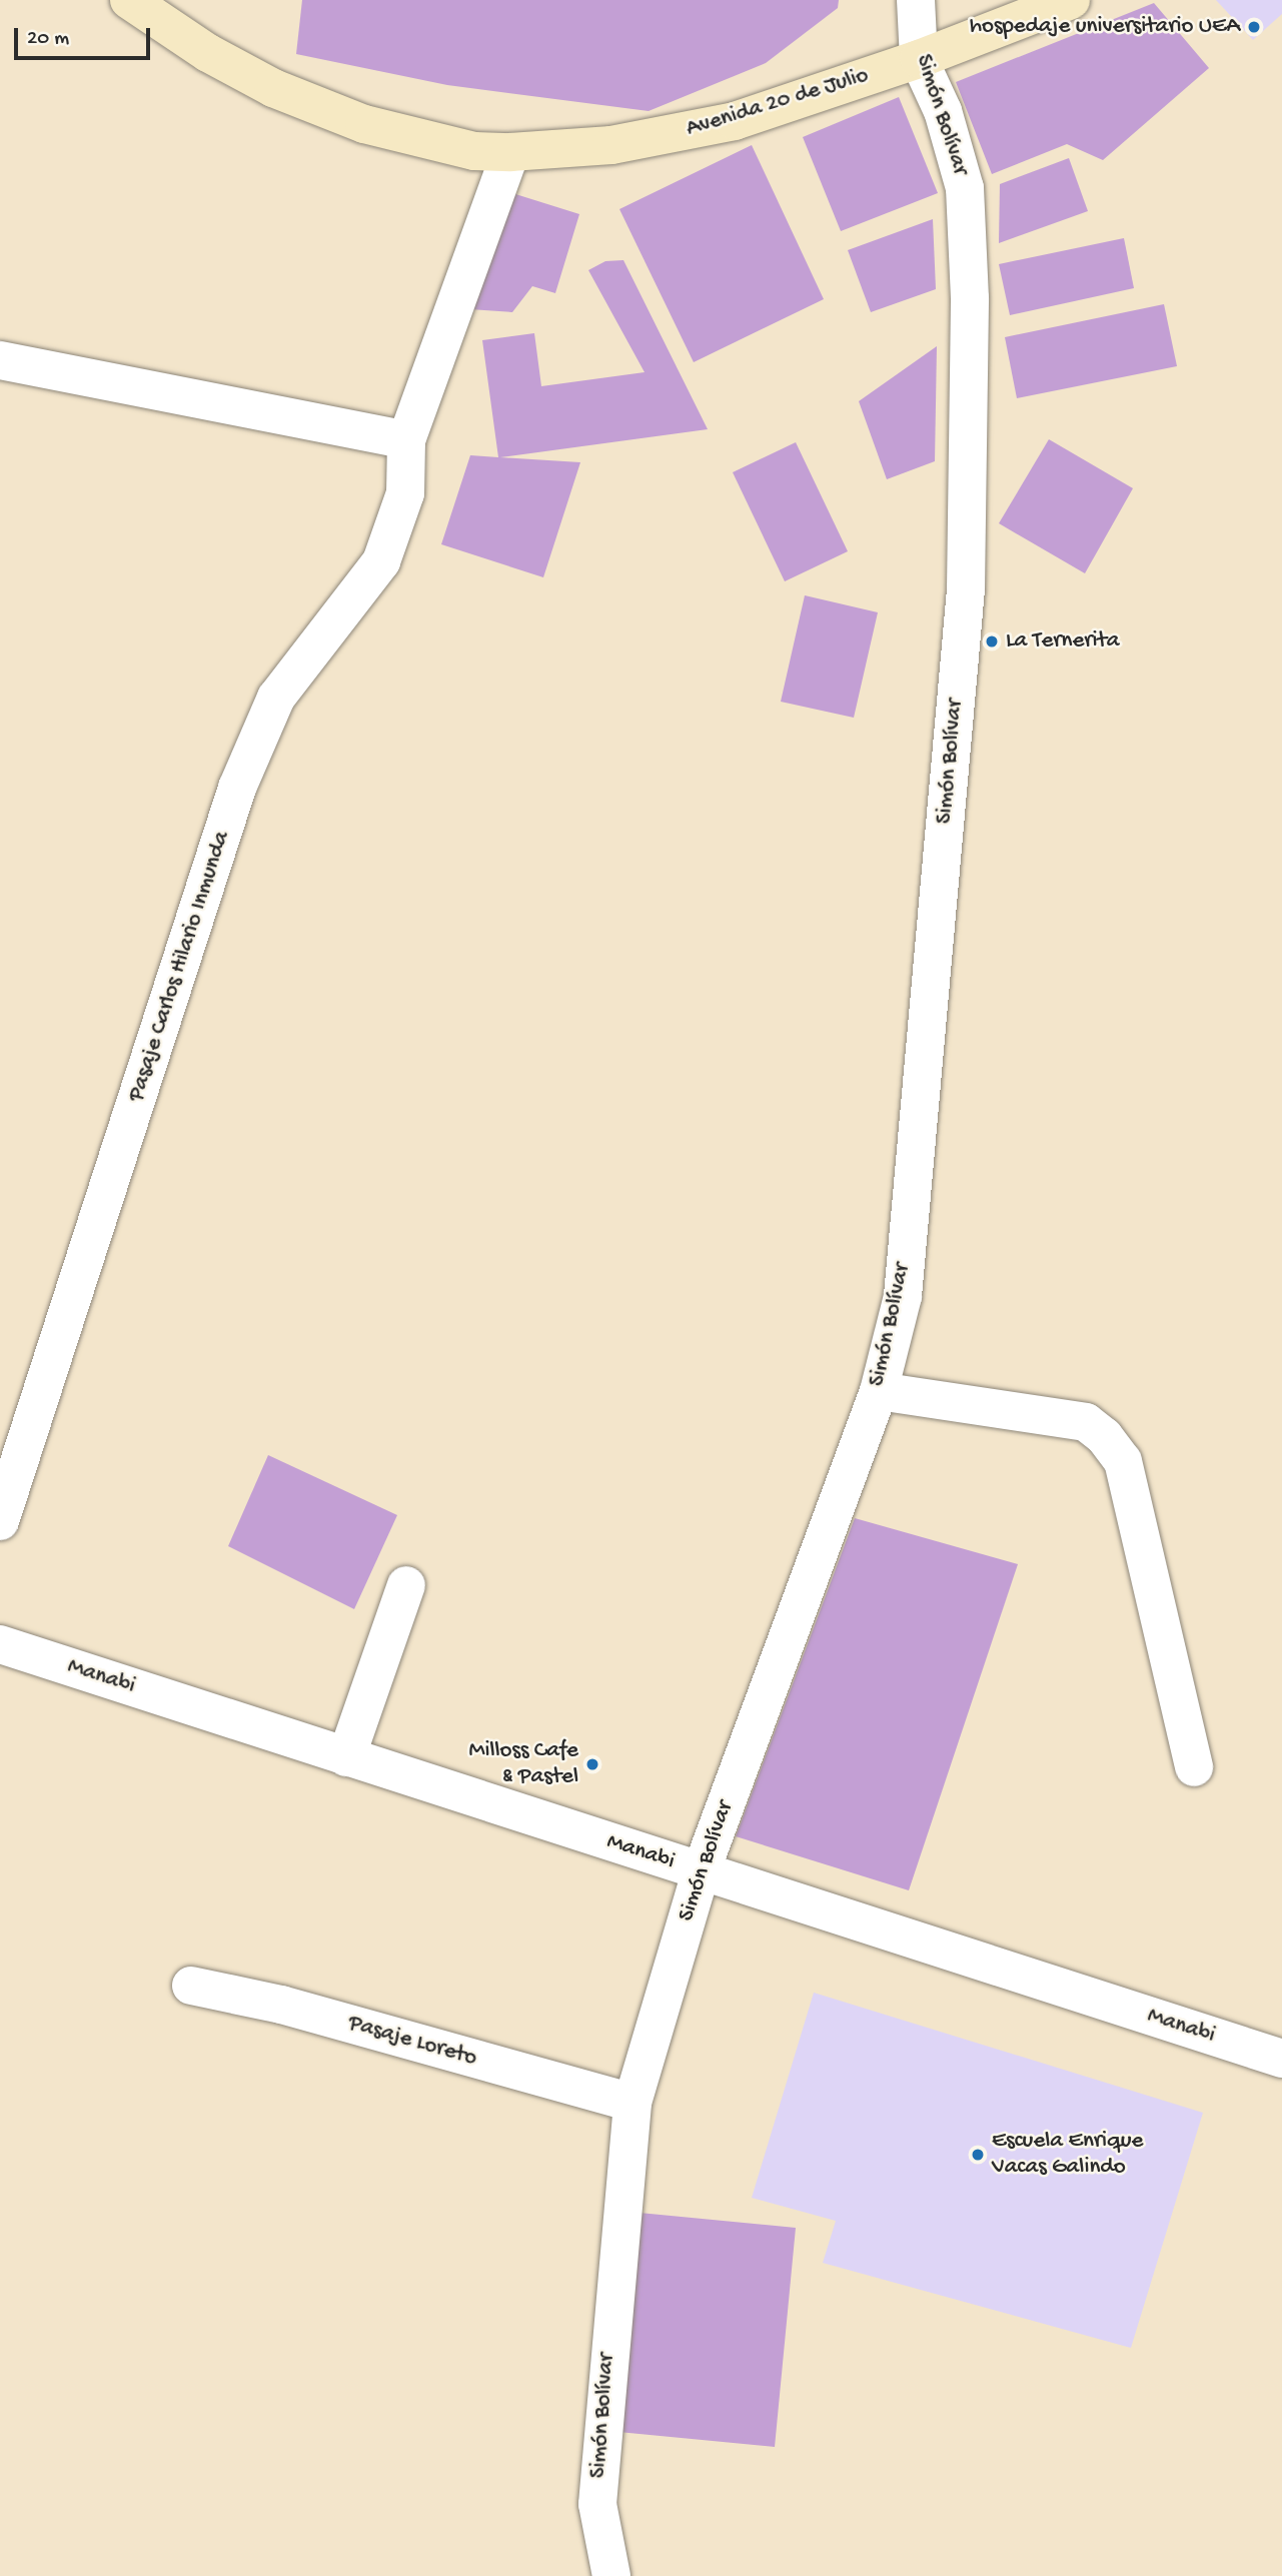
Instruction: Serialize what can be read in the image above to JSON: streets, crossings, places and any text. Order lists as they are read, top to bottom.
{
  "streets": {
    "main road": ["Avenida 20 de Julio"],
    "street": [
      "Simón Bolívar",
      "Pasaje Carlos Hilario Inmunda",
      "Manabi",
      "Pasaje Loreto"
    ]
  },
  "crossings": [
    ["Avenida 20 de Julio", "Simón Bolívar"],
    ["Simón Bolívar", "Manabi"],
    ["Simón Bolívar", "Pasaje Loreto"]
  ],
  "places": [
    "hospedaje universitario UEA",
    "La Ternerita",
    "Milloss Cafe & Pastel",
    "Escuela Enrique Vacas Galindo"
  ],
  "scale_bar": "20 m"
}
